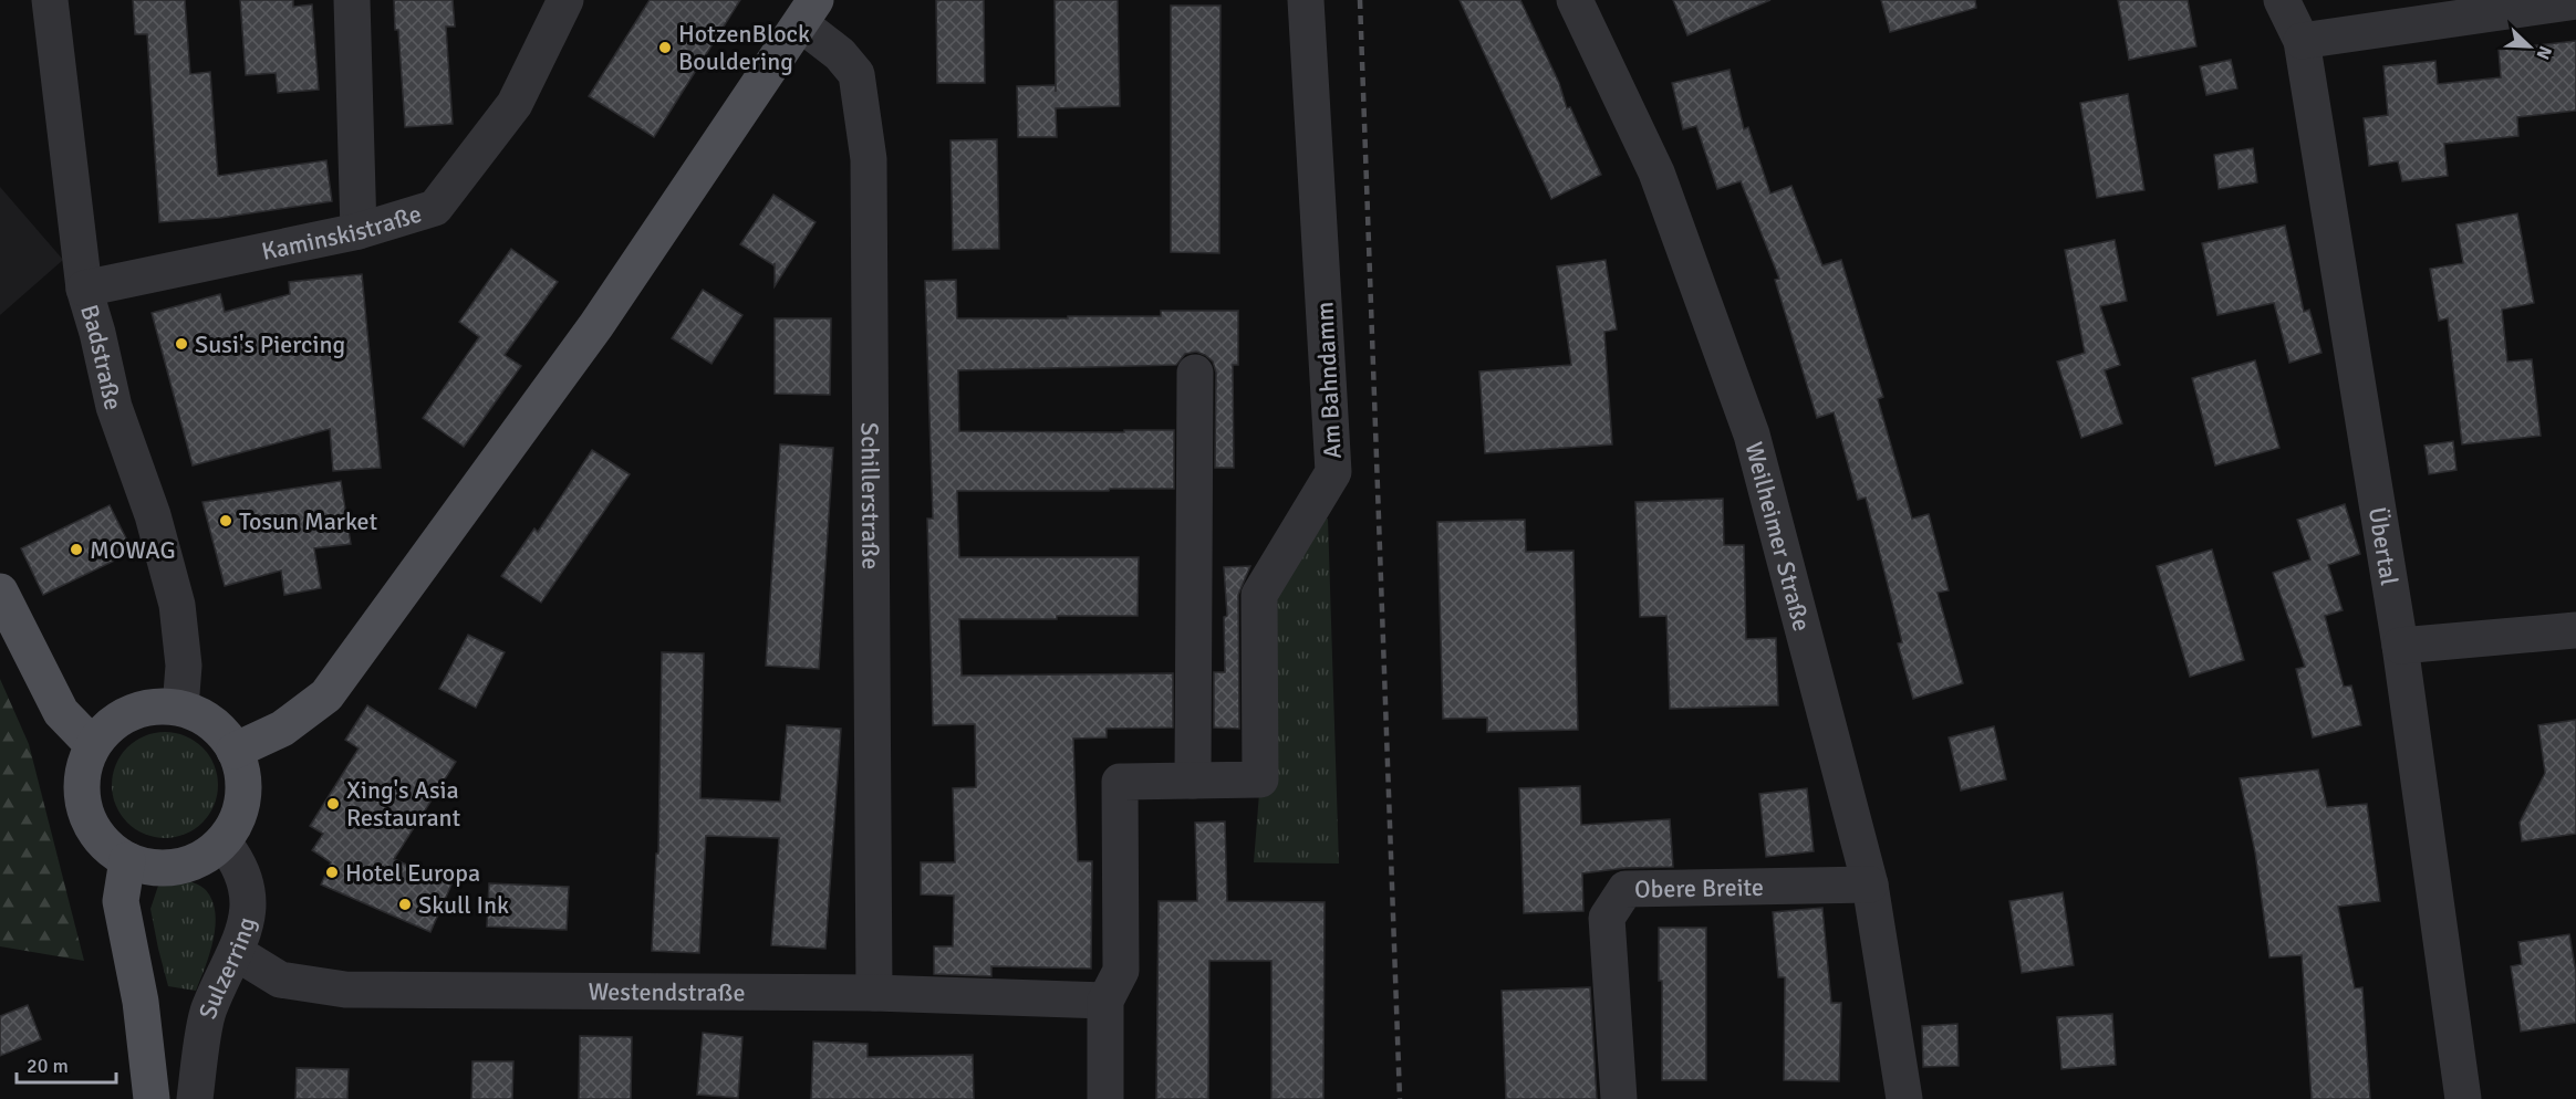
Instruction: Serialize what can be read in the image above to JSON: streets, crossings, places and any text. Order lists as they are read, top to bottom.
{
  "streets": {
    "street": [
      "Kaminskistraße",
      "Badstraße",
      "Am Bahndamm",
      "Schillerstraße",
      "Weilheimer Straße",
      "Übertal",
      "Obere Breite",
      "Sulzerring",
      "Westendstraße"
    ]
  },
  "crossings": [
    ["Kaminskistraße", "Badstraße"],
    ["Badstraße", "Sulzerring"],
    ["Schillerstraße", "Westendstraße"],
    ["Weilheimer Straße", "Obere Breite"],
    ["Sulzerring", "Westendstraße"]
  ],
  "places": [
    "HotzenBlock Bouldering",
    "Susi's Piercing",
    "Tosun Market",
    "MOWAG",
    "Xing's Asia Restaurant",
    "Hotel Europa",
    "Skull Ink"
  ],
  "scale_bar": "20 m",
  "north": "bottom right"
}
